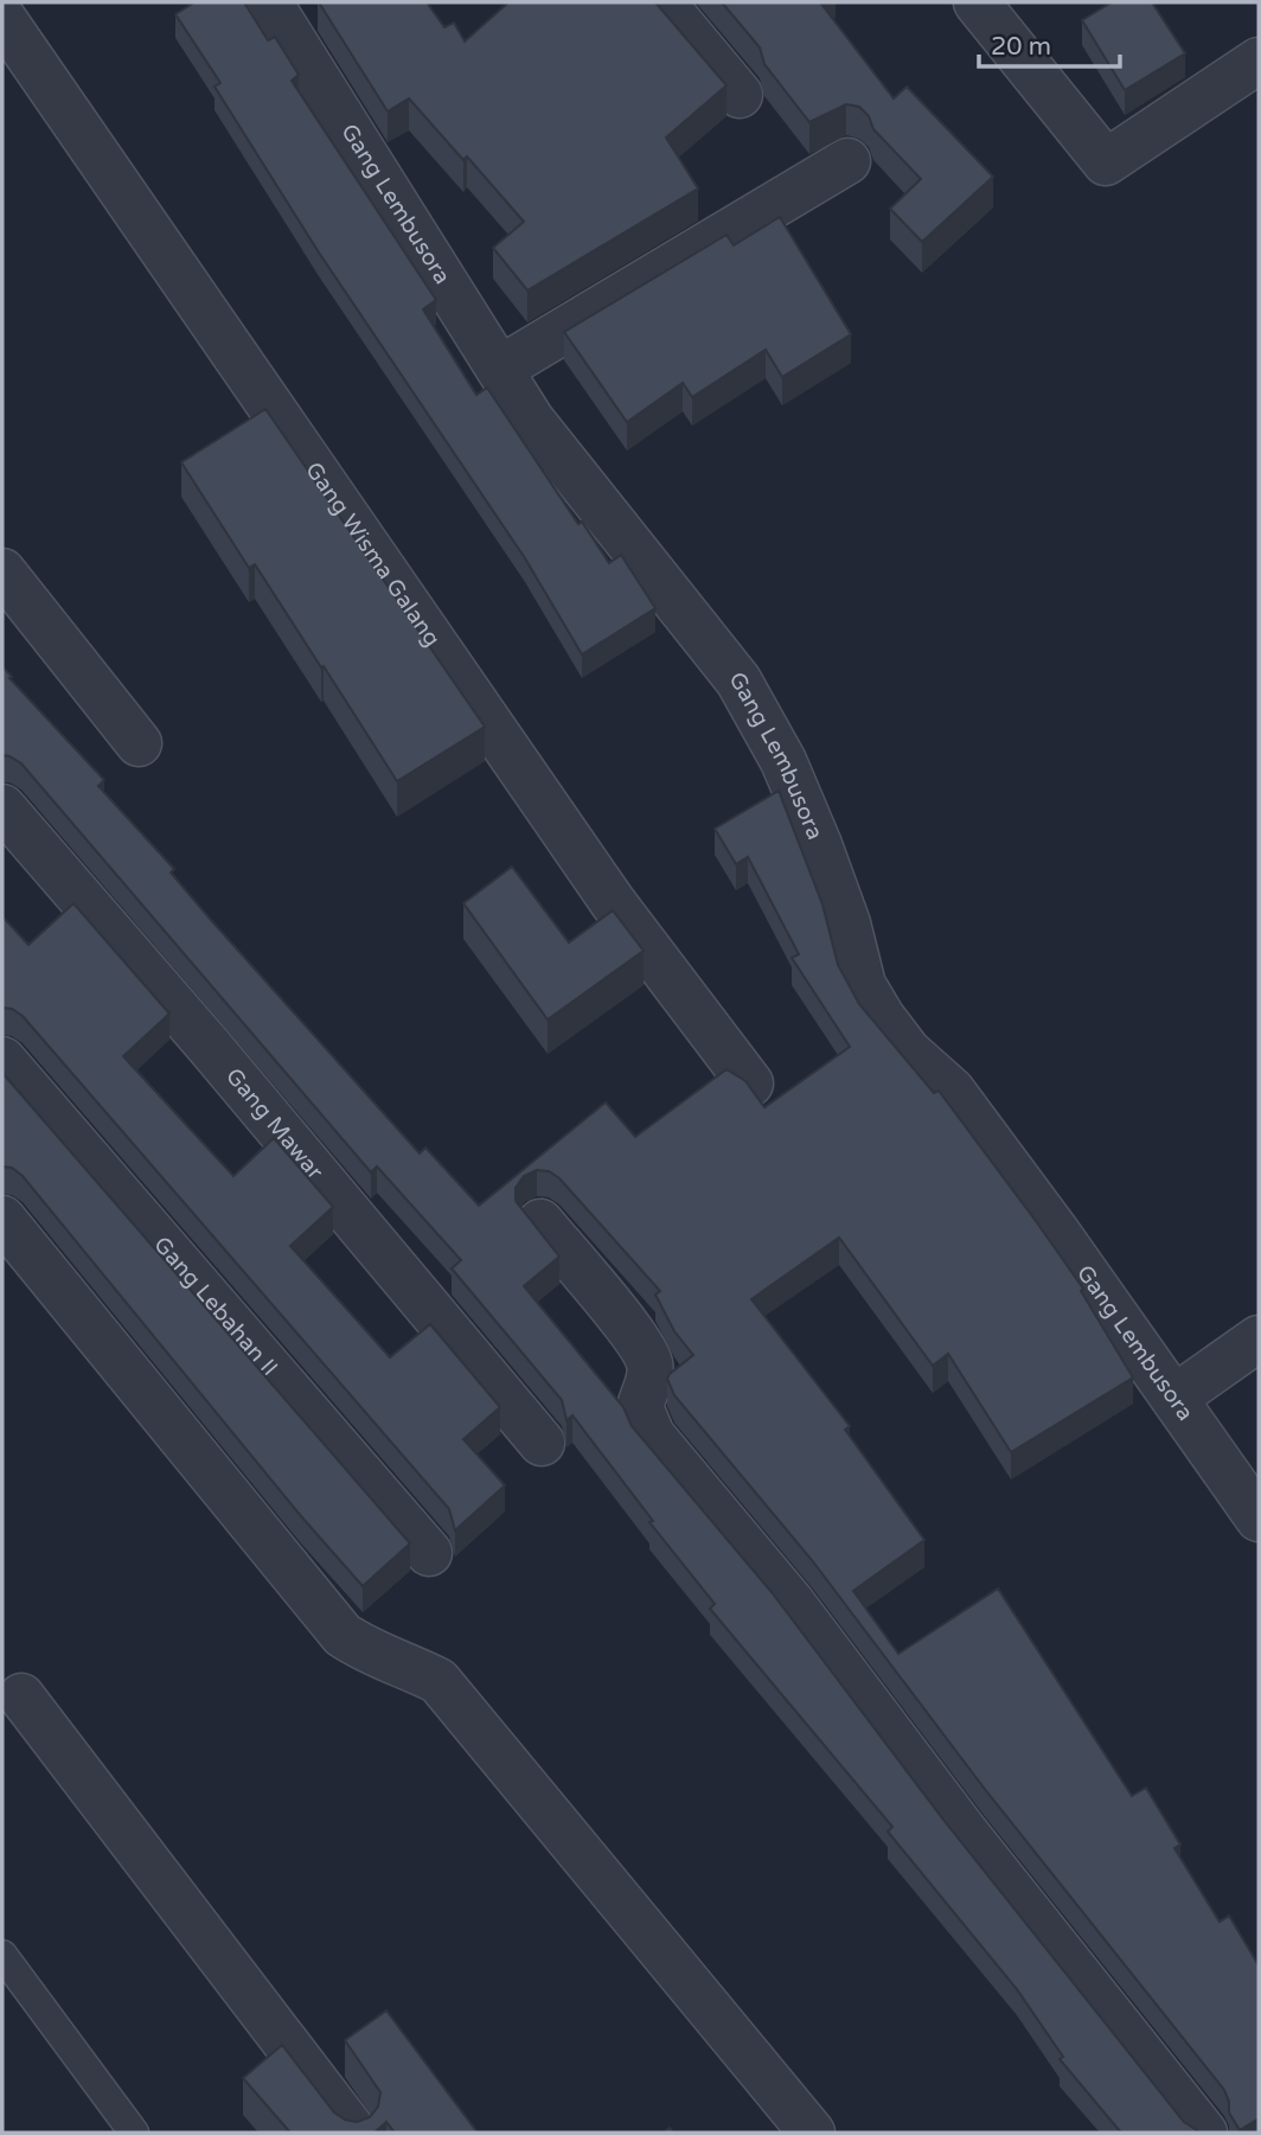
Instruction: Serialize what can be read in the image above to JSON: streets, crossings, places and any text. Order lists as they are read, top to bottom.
{
  "streets": {
    "street": [
      "Gang Lembusora",
      "Gang Wisma Galang",
      "Gang Mawar",
      "Gang Lebahan II"
    ]
  },
  "scale_bar": "20 m"
}
